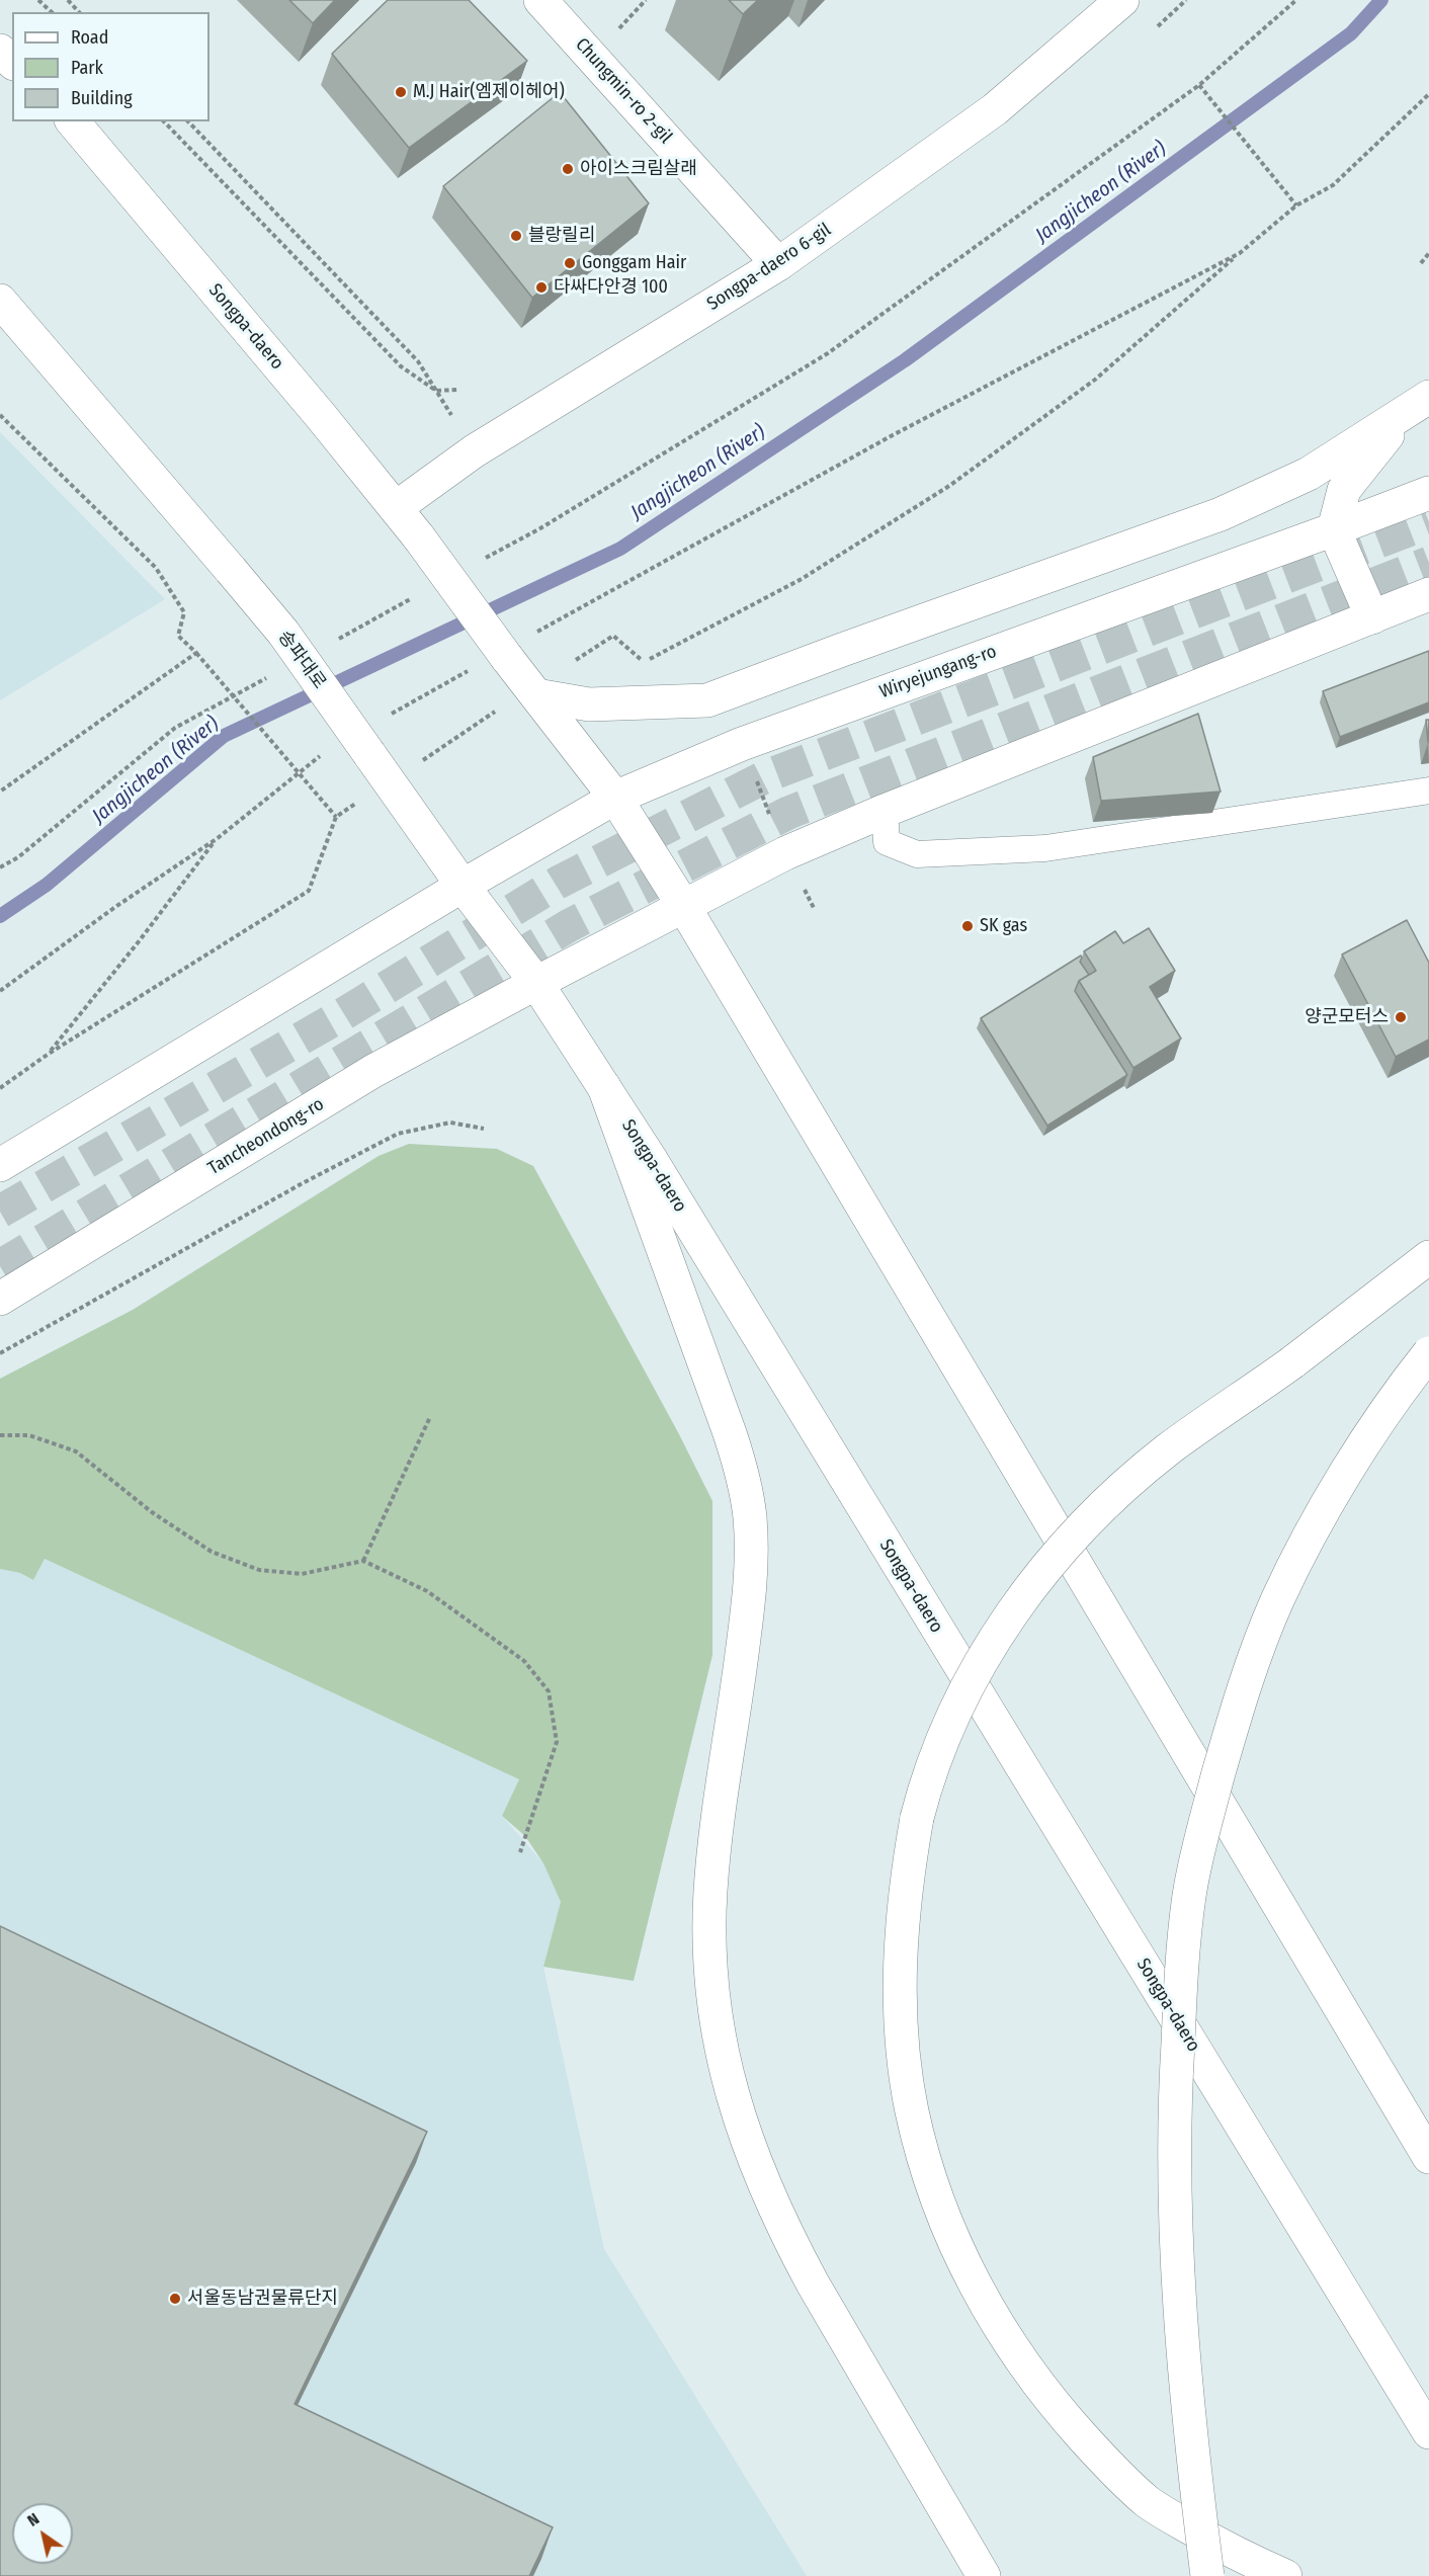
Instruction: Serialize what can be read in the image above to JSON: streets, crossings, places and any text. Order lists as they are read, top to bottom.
{
  "streets": {
    "main road": [
      "Chungmin-ro 2-gil",
      "Songpa-daero 6-gil",
      "Songpa-daero",
      "송파대로",
      "Wiryejungang-ro",
      "Tancheondong-ro"
    ]
  },
  "crossings": [
    ["Chungmin-ro 2-gil", "Songpa-daero 6-gil"],
    ["Songpa-daero 6-gil", "Songpa-daero"],
    ["Songpa-daero", "송파대로"],
    ["Songpa-daero", "Wiryejungang-ro"],
    ["Songpa-daero", "Tancheondong-ro"]
  ],
  "water": ["Jangjicheon (River)"],
  "places": [
    "M.J Hair(엠제이헤어)",
    "아이스크림살래",
    "블랑릴리",
    "Gonggam Hair",
    "다싸다안경 100",
    "SK gas",
    "양군모터스",
    "서울동남권물류단지"
  ],
  "legend": ["Road", "Park", "Building"],
  "north": "top left"
}
